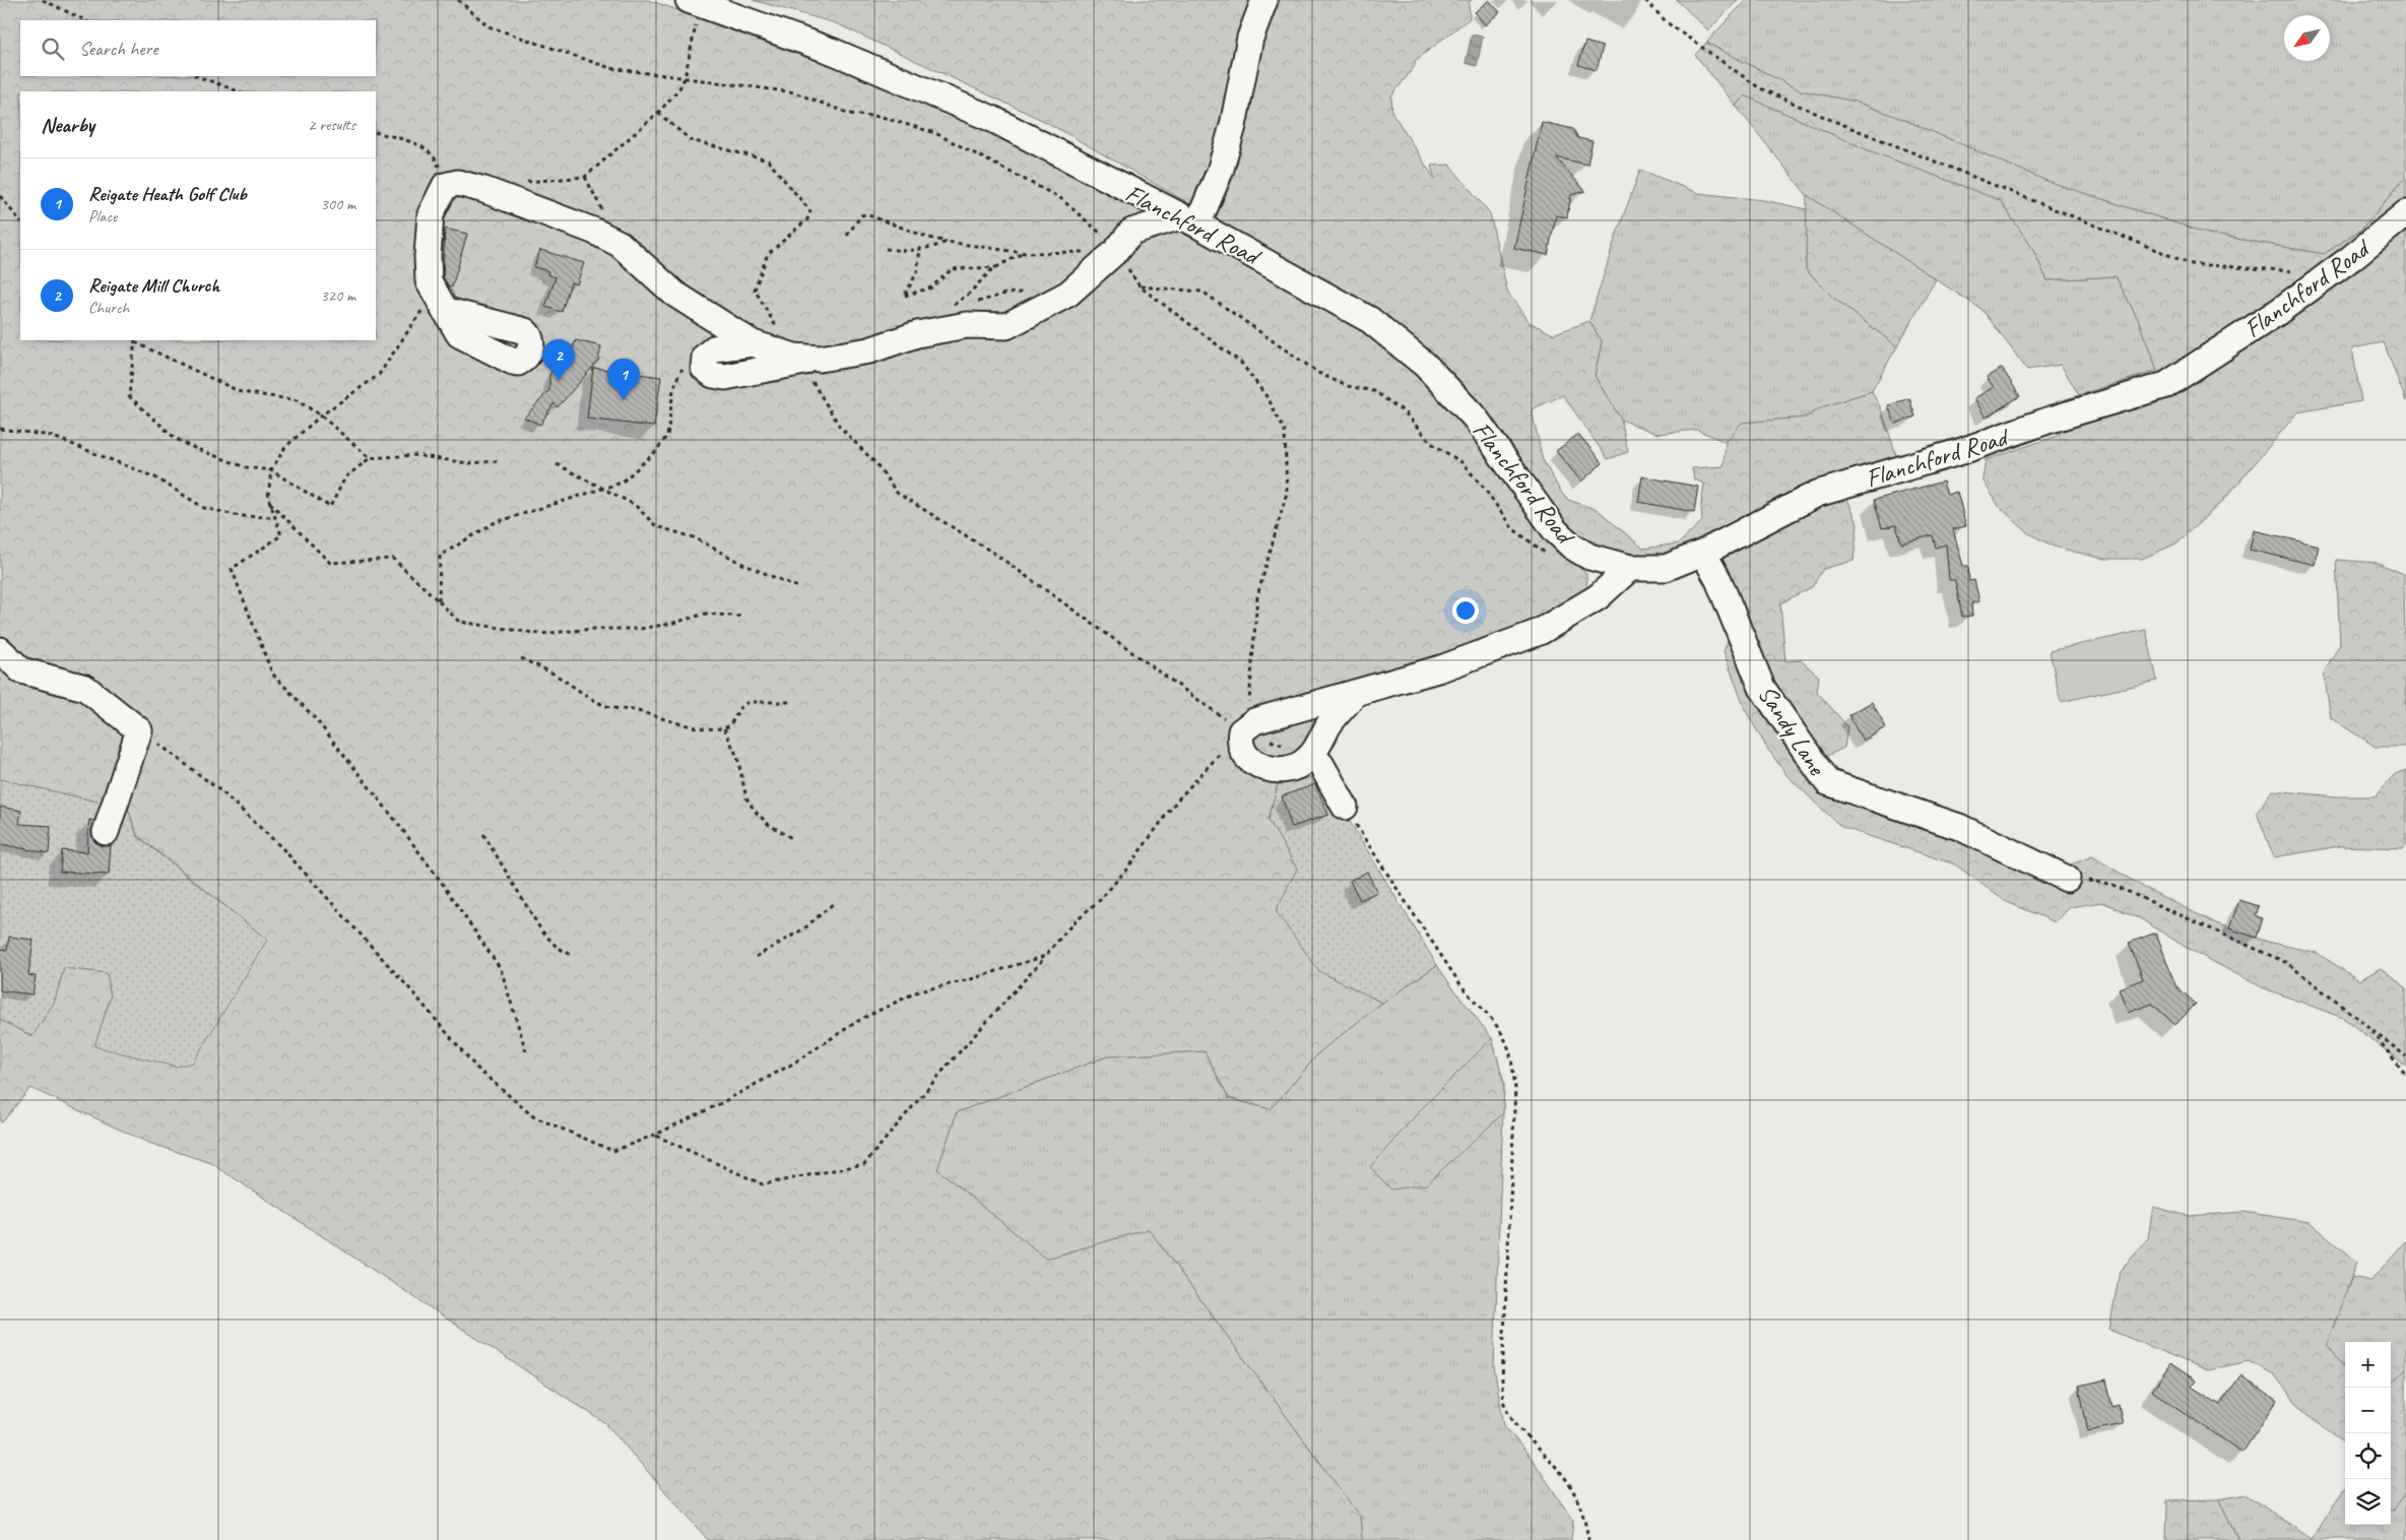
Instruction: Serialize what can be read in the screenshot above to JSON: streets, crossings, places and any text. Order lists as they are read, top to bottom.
{
  "streets": {
    "street": ["Flanchford Road", "Sandy Lane"]
  },
  "crossings": [
    ["Flanchford Road", "Sandy Lane"]
  ],
  "north": "bottom left",
  "page": {
    "search": "Search here",
    "heading": ["Nearby", "2 results"],
    "list": [
      {
        "mark": "1",
        "name": "Reigate Heath Golf Club",
        "note": "Place",
        "value": "300 m"
      },
      {
        "mark": "2",
        "name": "Reigate Mill Church",
        "note": "Church",
        "value": "320 m"
      }
    ],
    "pins": ["2", "1"],
    "map_buttons": ["+", "−"]
  }
}
